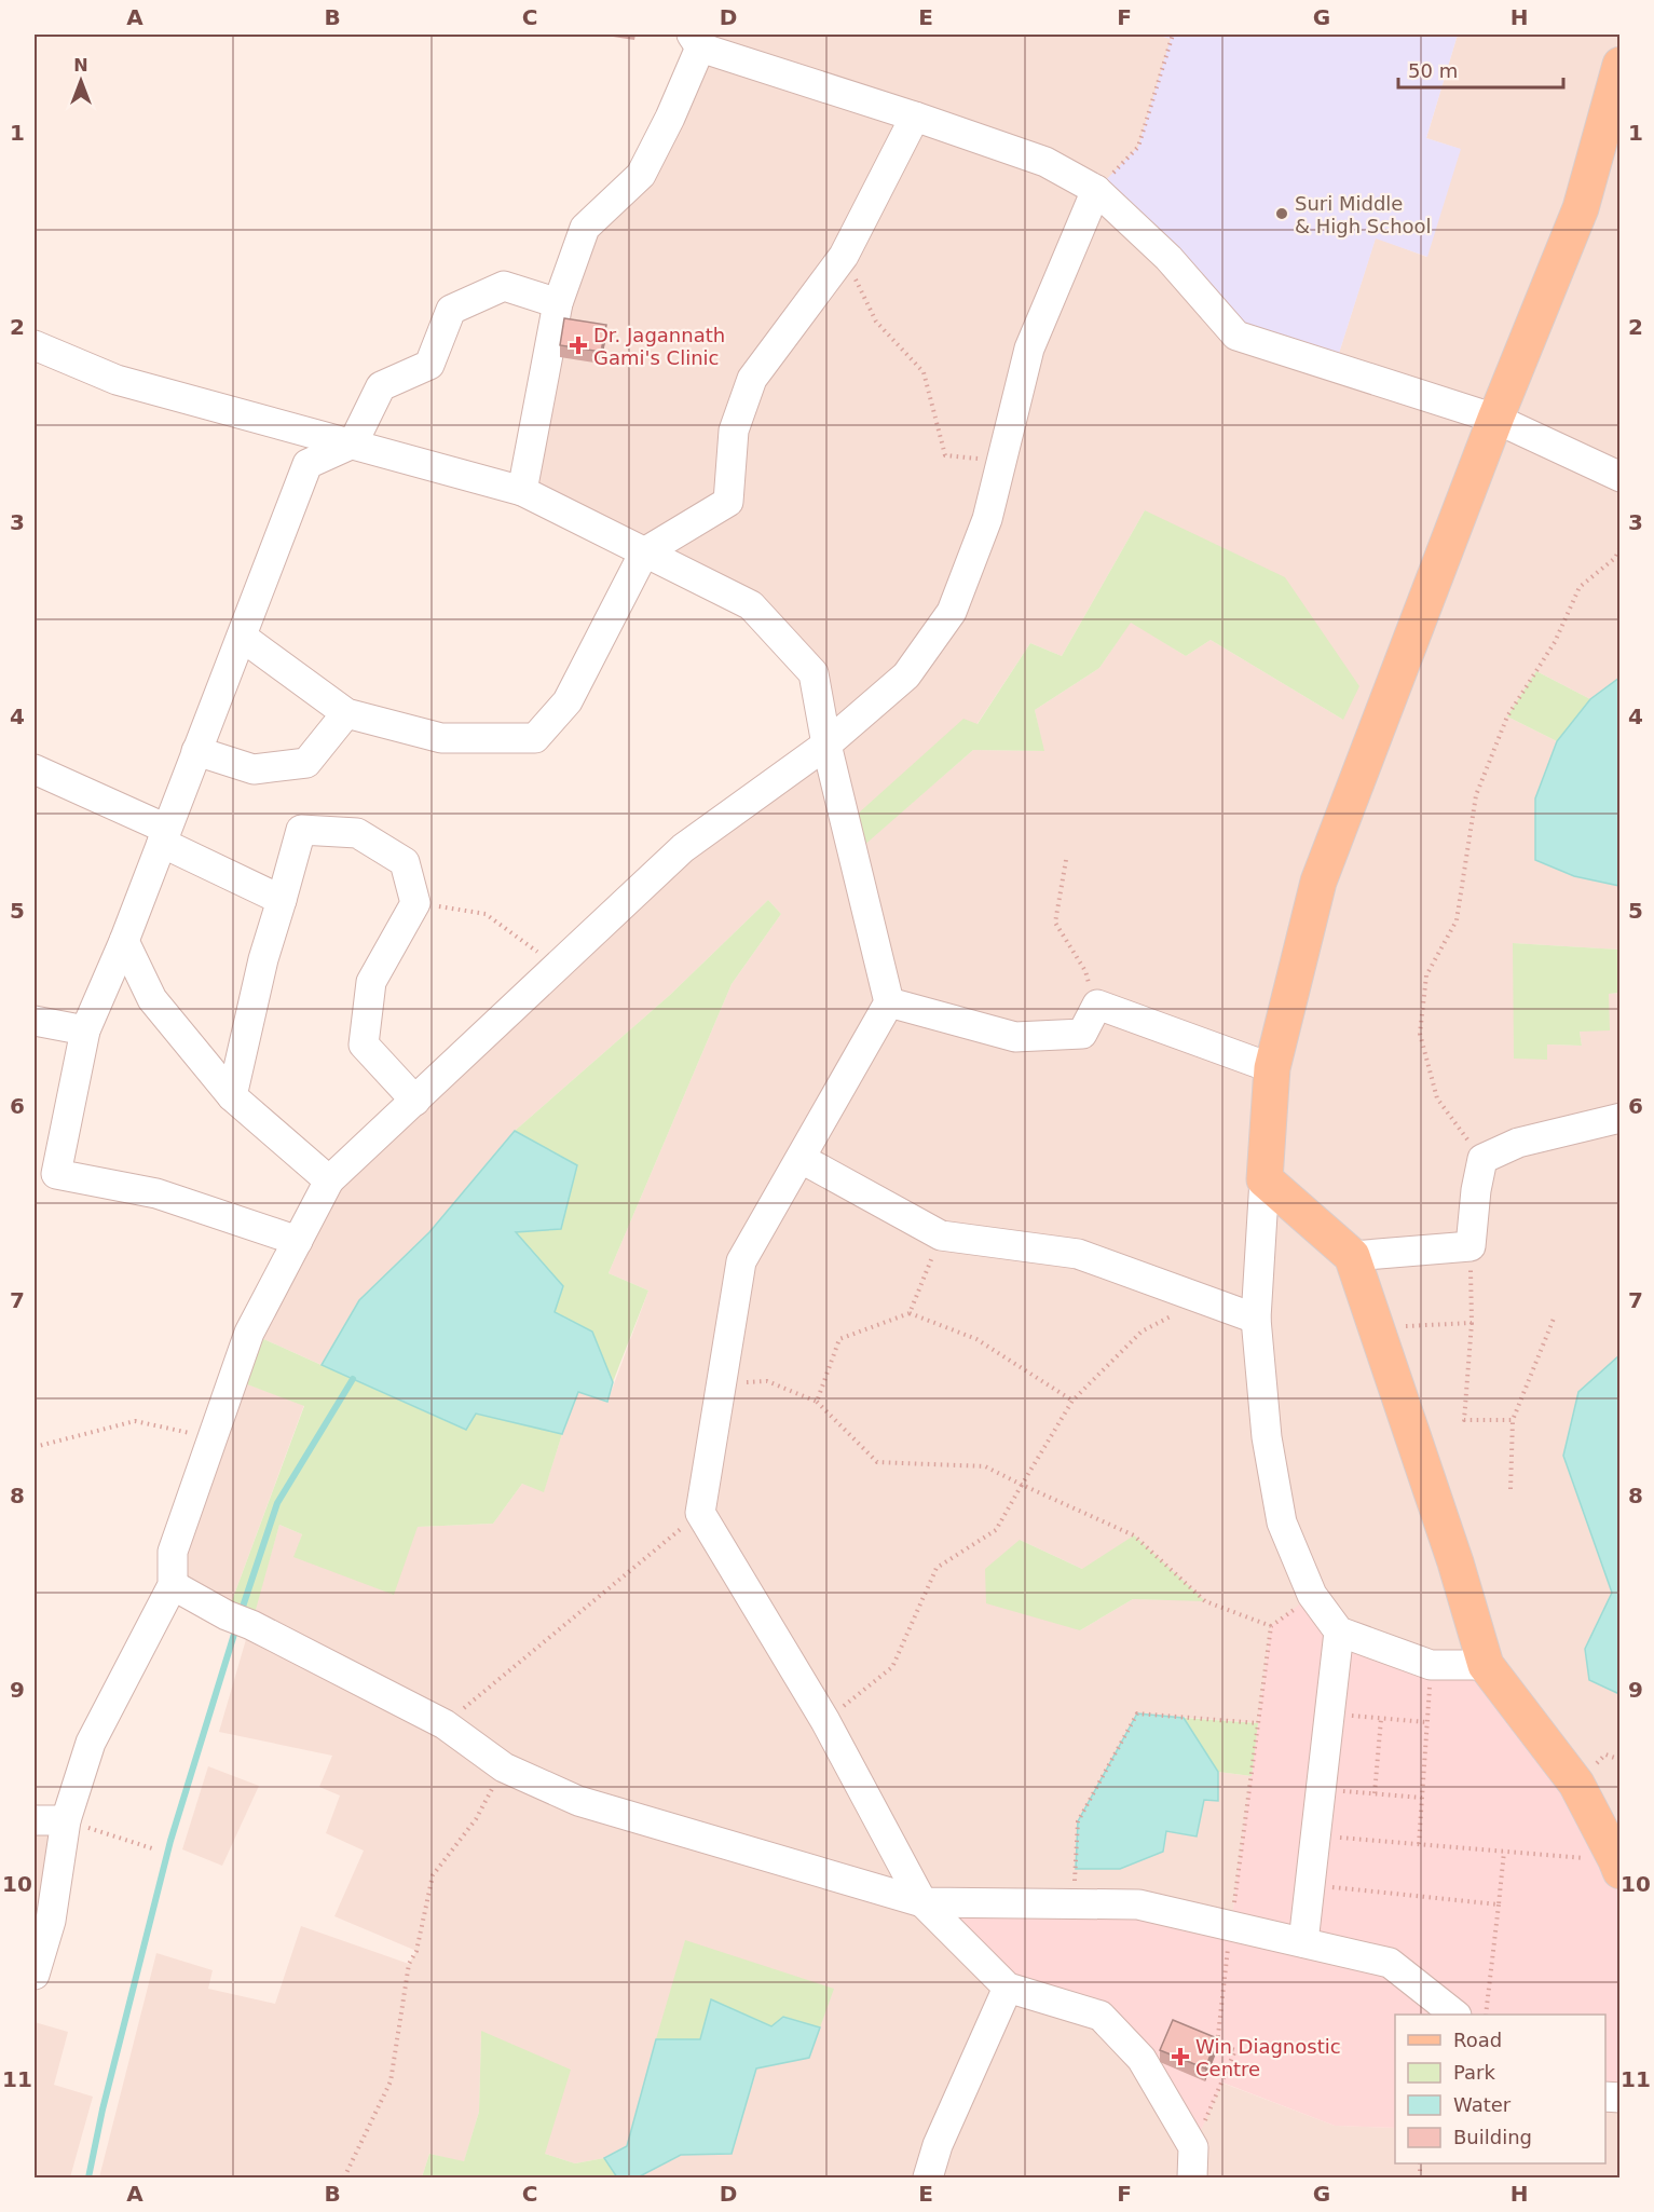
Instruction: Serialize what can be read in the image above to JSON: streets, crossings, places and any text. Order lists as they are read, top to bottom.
{
  "places": {
    "other": ["Suri Middle & High School"],
    "health": ["Dr. Jagannath Gami's Clinic", "Win Diagnostic Centre"]
  },
  "legend": [
    "Road",
    "Park",
    "Water",
    "Building"
  ],
  "scale_bar": "50 m",
  "north": "top",
  "grid": {
    "columns": [
      "A",
      "B",
      "C",
      "D",
      "E",
      "F",
      "G",
      "H"
    ],
    "rows": [
      "1",
      "2",
      "3",
      "4",
      "5",
      "6",
      "7",
      "8",
      "9",
      "10",
      "11"
    ]
  }
}
